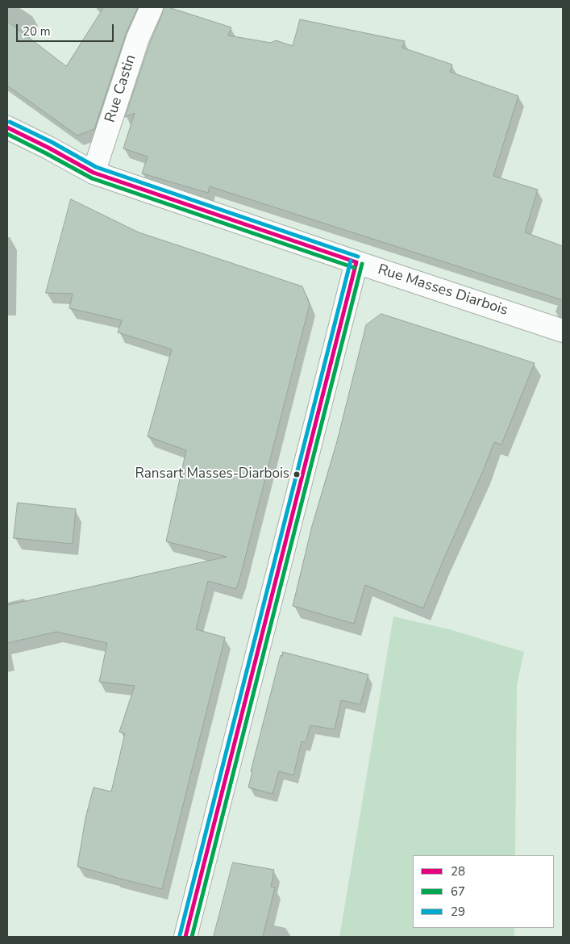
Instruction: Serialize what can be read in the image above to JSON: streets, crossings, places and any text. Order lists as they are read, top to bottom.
{
  "streets": {
    "street": ["Rue Castin", "Rue Masses Diarbois"]
  },
  "crossings": [
    ["Rue Castin", "Rue Masses Diarbois"]
  ],
  "places": ["Ransart Masses-Diarbois"],
  "lines": ["transit line 29", "transit line 28", "transit line 67"],
  "legend": ["28", "67", "29"],
  "scale_bar": "20 m"
}
